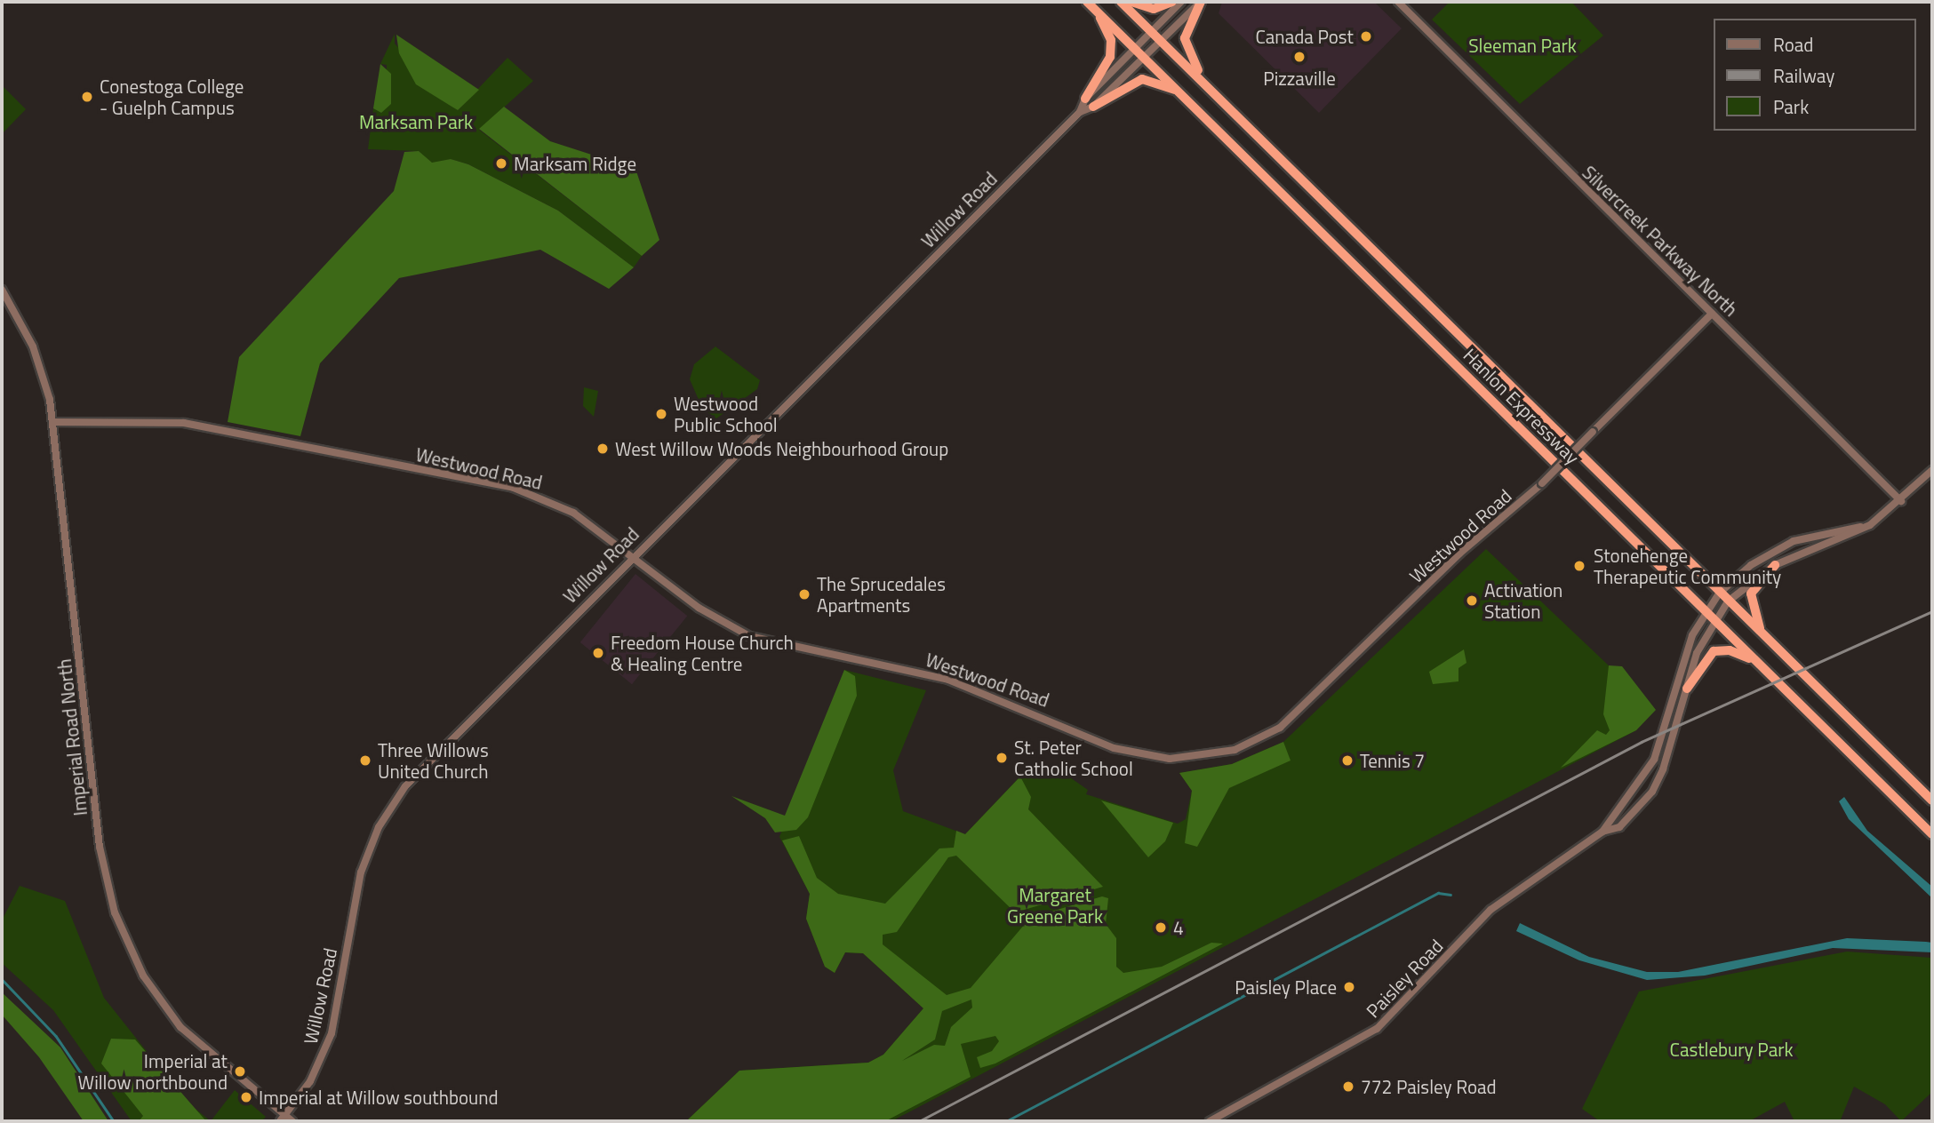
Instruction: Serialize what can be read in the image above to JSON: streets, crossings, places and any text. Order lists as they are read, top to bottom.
{
  "streets": {
    "highway": ["Hanlon Expressway"],
    "street": [
      "Willow Road",
      "Silvercreek Parkway North",
      "Westwood Road",
      "Imperial Road North",
      "Paisley Road"
    ]
  },
  "crossings": [
    ["Willow Road", "Hanlon Expressway"],
    ["Willow Road", "Westwood Road"],
    ["Willow Road", "Imperial Road North"],
    ["Silvercreek Parkway North", "Westwood Road"],
    ["Silvercreek Parkway North", "Paisley Road"],
    ["Hanlon Expressway", "Paisley Road"],
    ["Westwood Road", "Imperial Road North"]
  ],
  "parks": [
    "Sleeman Park",
    "Marksam Park",
    "Margaret Greene Park",
    "Castlebury Park"
  ],
  "places": [
    "Canada Post",
    "Pizzaville",
    "Conestoga College - Guelph Campus",
    "Marksam Ridge",
    "Westwood Public School",
    "West Willow Woods Neighbourhood Group",
    "Stonehenge Therapeutic Community",
    "The Sprucedales Apartments",
    "Activation Station",
    "Freedom House Church & Healing Centre",
    "St. Peter Catholic School",
    "Three Willows United Church",
    "Tennis 7",
    "4",
    "Paisley Place",
    "Imperial at Willow northbound",
    "772 Paisley Road",
    "Imperial at Willow southbound"
  ],
  "legend": ["Road", "Railway", "Park"]
}
